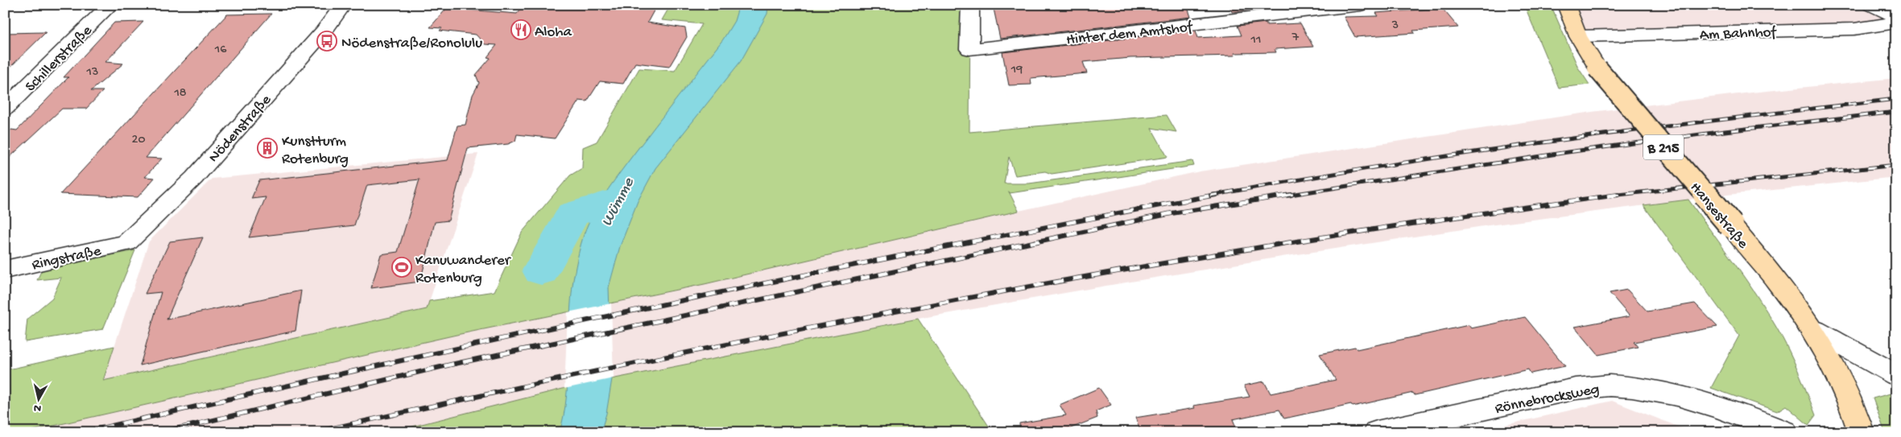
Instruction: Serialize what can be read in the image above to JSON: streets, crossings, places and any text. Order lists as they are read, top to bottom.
{
  "streets": {
    "main road": ["B 215", "Hansestraße"],
    "street": [
      "Hinter dem Amtshof",
      "Am Bahnhof",
      "Schillerstraße",
      "Nödenstraße",
      "Ringstraße",
      "Rönnebrocksweg"
    ]
  },
  "crossings": [
    ["Am Bahnhof", "Hansestraße"],
    ["Nödenstraße", "Ringstraße"]
  ],
  "water": ["Wümme"],
  "places": {
    "restaurant": ["Aloha"],
    "bus stop": ["Nödenstraße/Ronolulu"],
    "building": ["Kunstturm Rotenburg"],
    "sports": ["Kanuwanderer Rotenburg"]
  },
  "house_numbers": [
    "3",
    "7",
    "11",
    "16",
    "19",
    "13",
    "18",
    "20"
  ],
  "north": "bottom"
}
